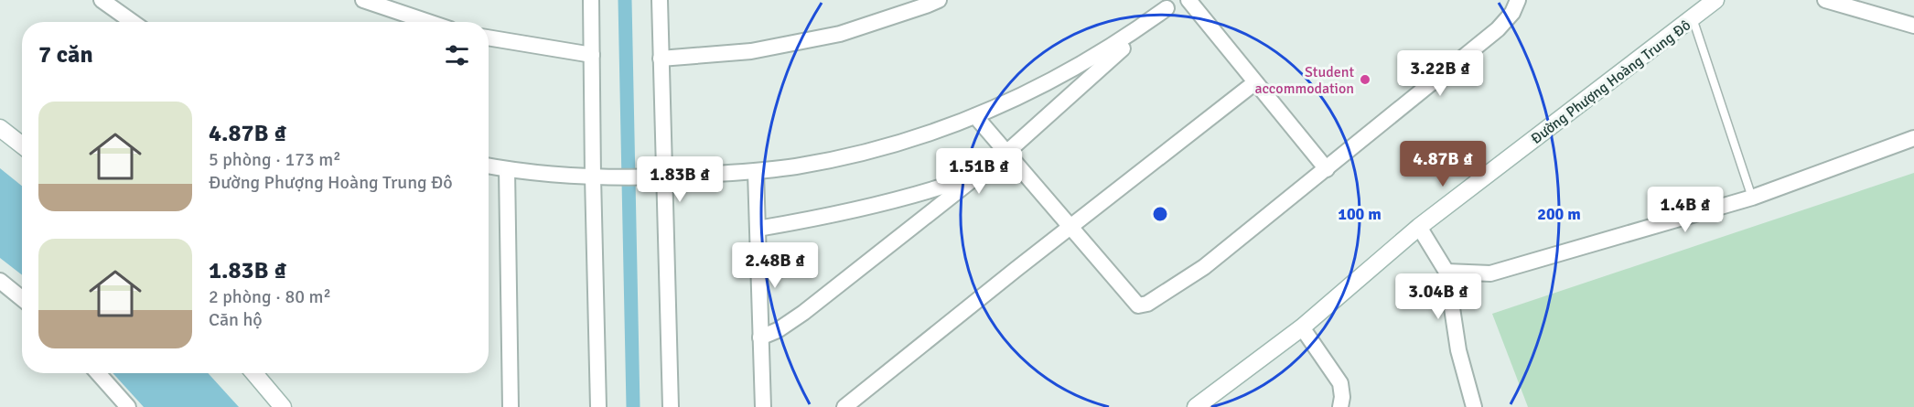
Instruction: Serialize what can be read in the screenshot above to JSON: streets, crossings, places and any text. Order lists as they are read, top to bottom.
{
  "streets": {
    "street": ["Đường Phượng Hoàng Trung Đô"]
  },
  "places": ["Student accommodation"],
  "page": {
    "heading": "7 căn",
    "price": [
      "3.22B ₫",
      "4.87B ₫",
      "1.51B ₫",
      "1.83B ₫",
      "1.4B ₫",
      "2.48B ₫",
      "3.04B ₫"
    ],
    "list": [
      {
        "name": "4.87B ₫",
        "note": "5 phòng · 173 m² · Đường Phượng Hoàng Trung Đô"
      },
      {
        "name": "1.83B ₫",
        "note": "2 phòng · 80 m² · Căn hộ"
      }
    ]
  },
  "rings": ["100 m", "200 m"]
}
